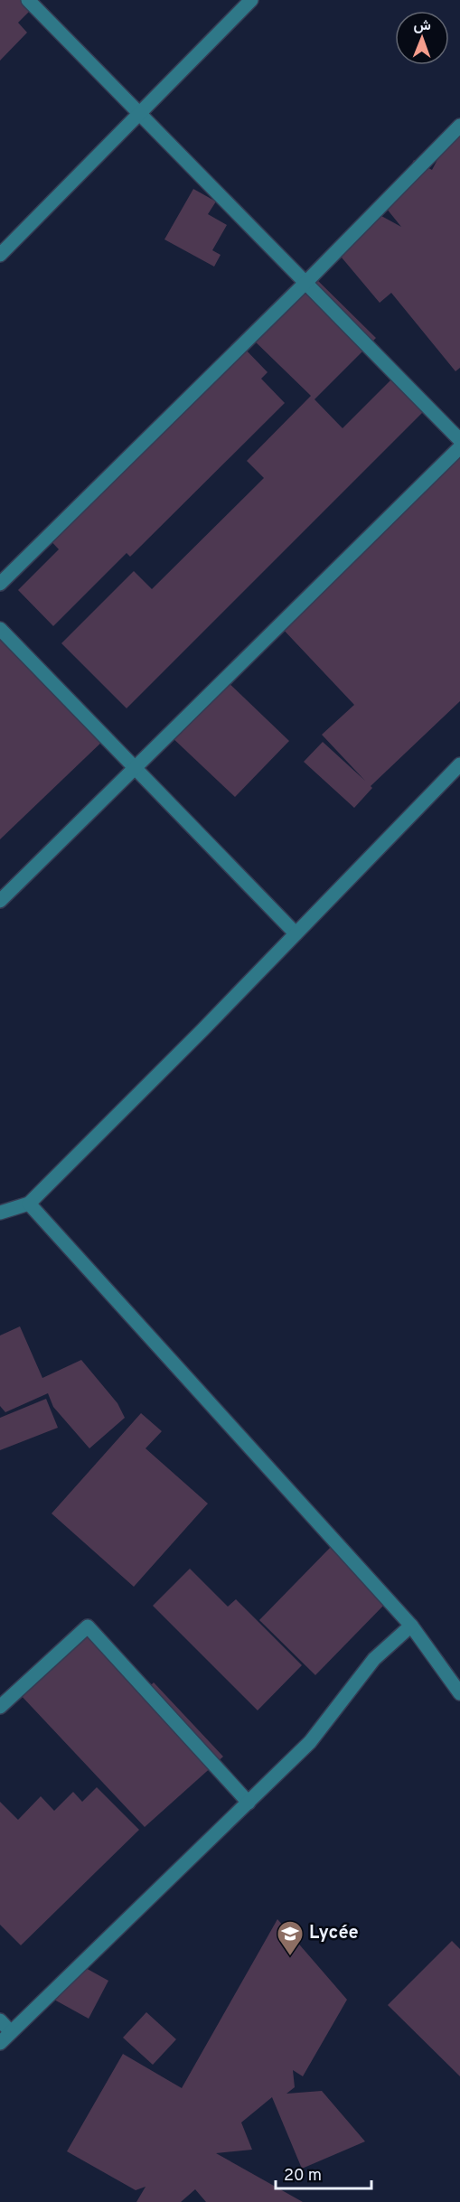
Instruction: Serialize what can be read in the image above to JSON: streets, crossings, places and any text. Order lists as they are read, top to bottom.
{
  "places": {
    "school or university": ["Lycée"]
  },
  "scale_bar": "20 m",
  "north": "top"
}
